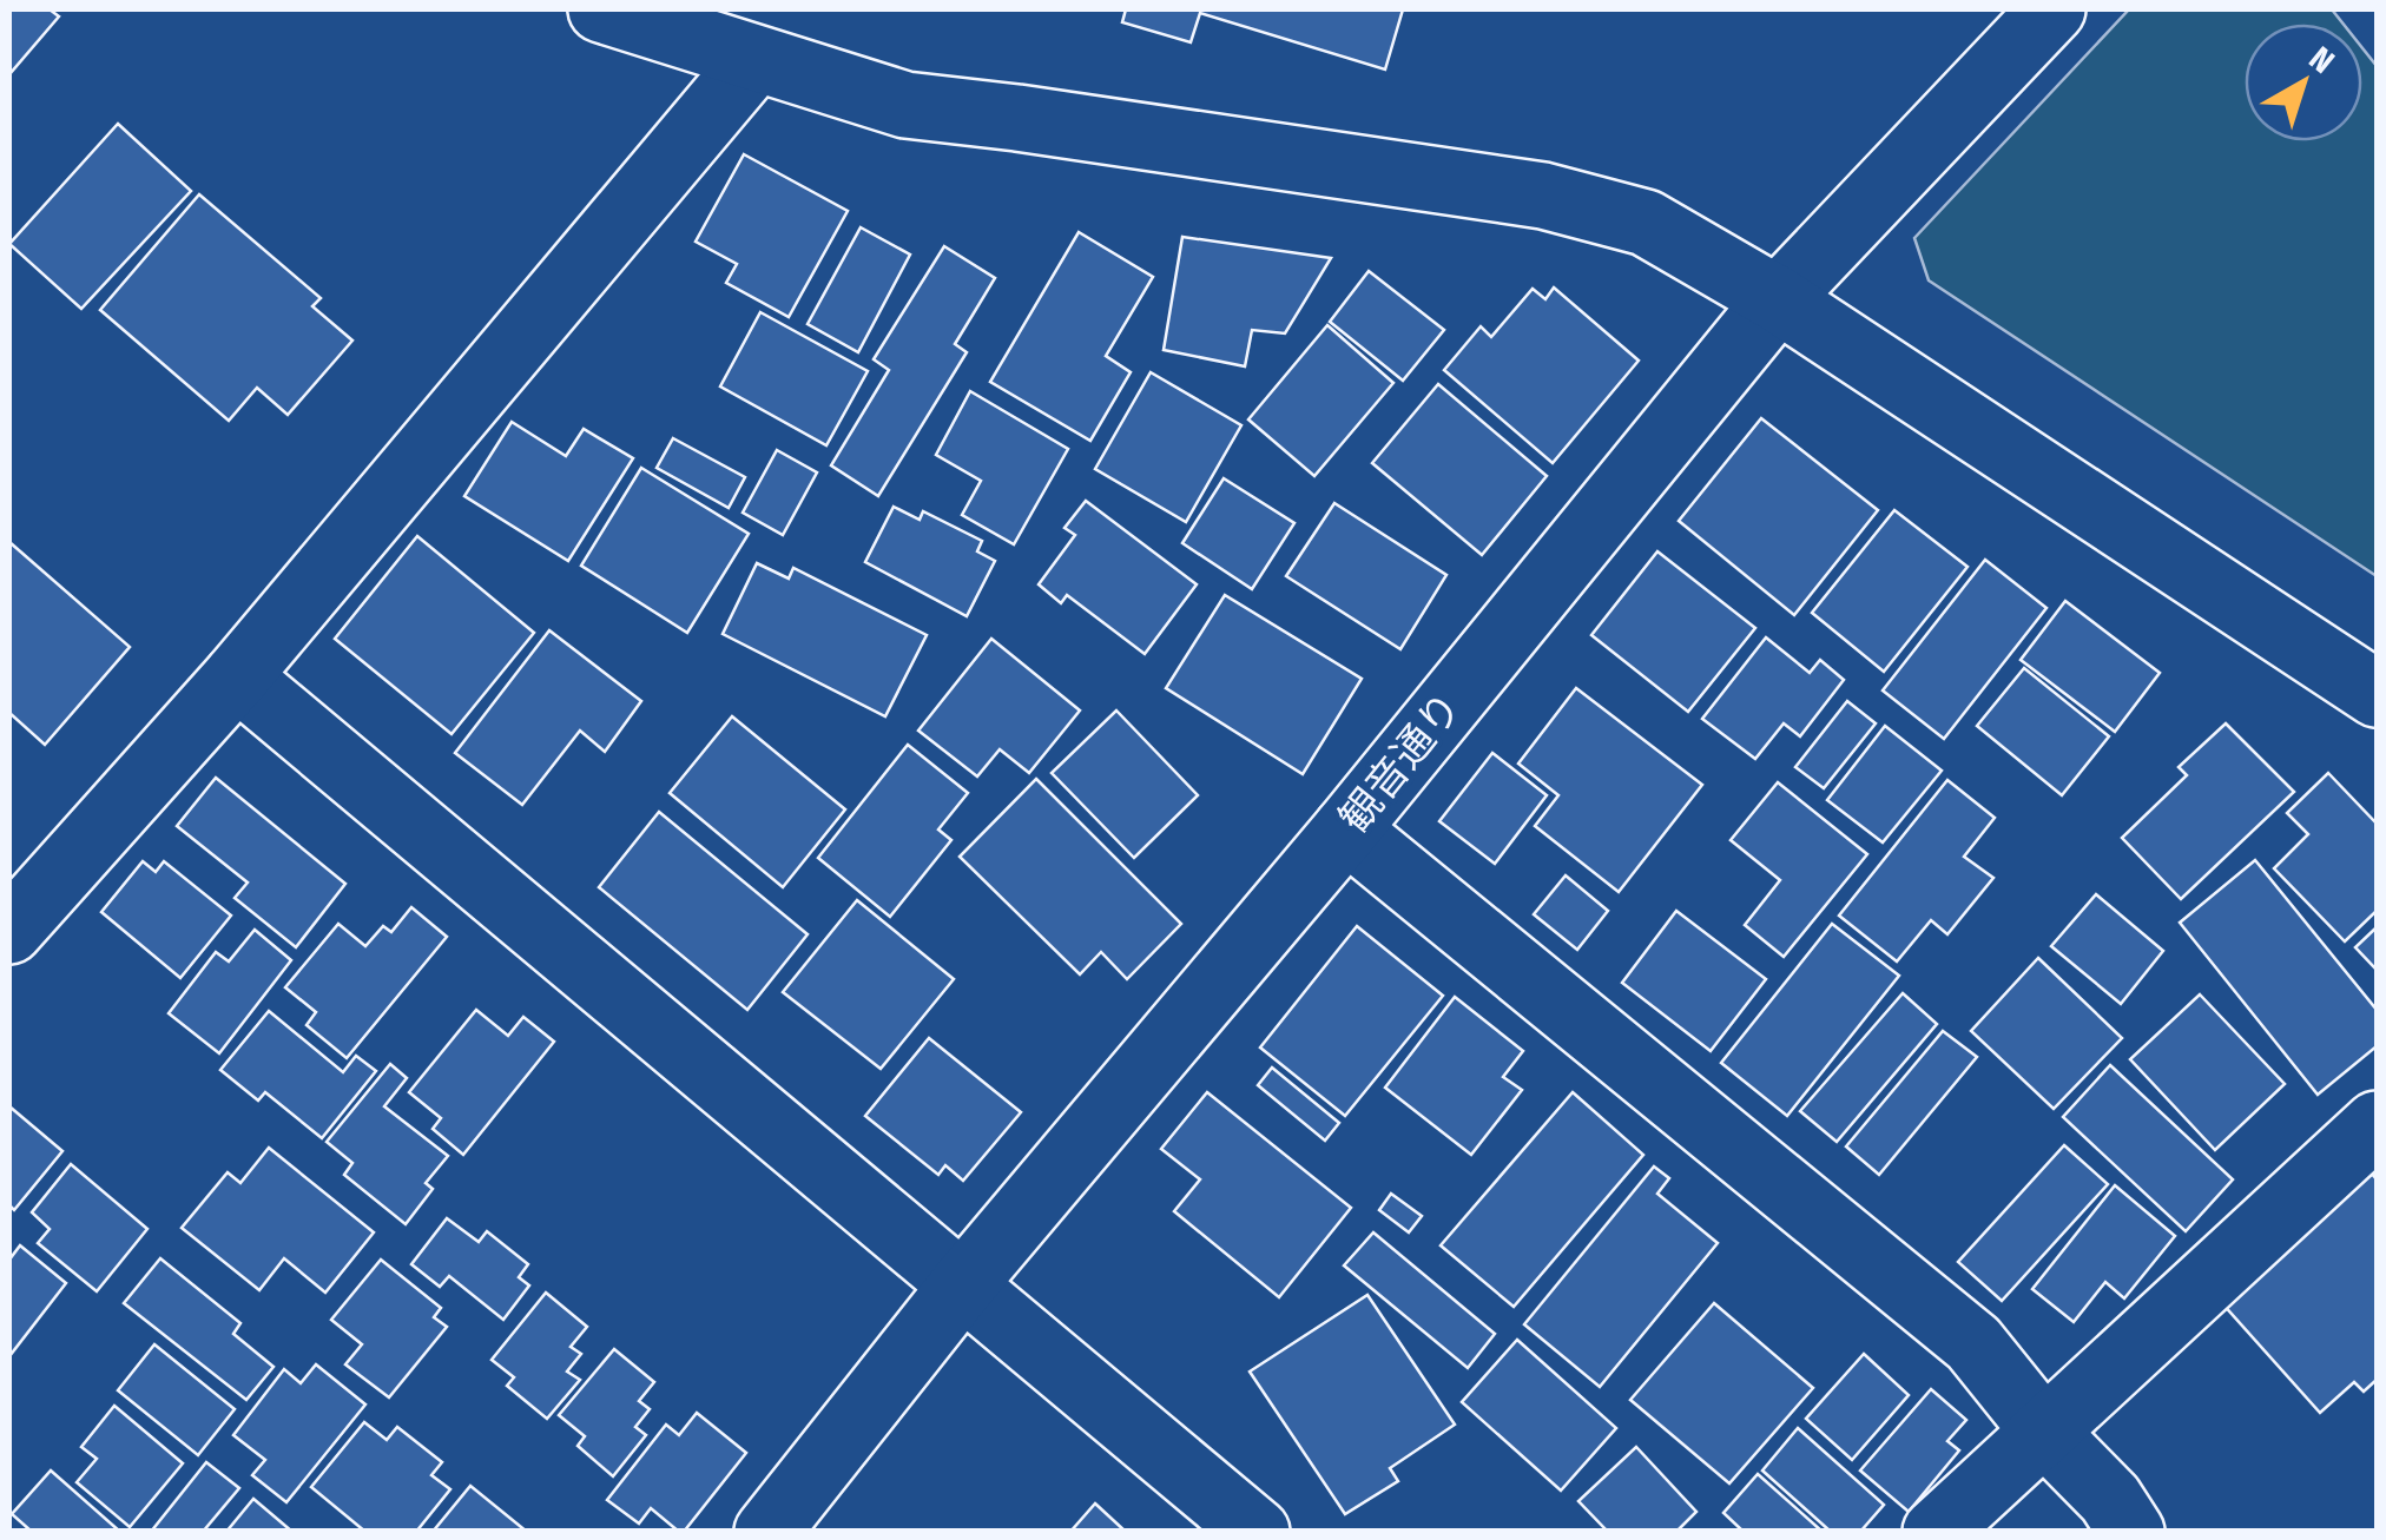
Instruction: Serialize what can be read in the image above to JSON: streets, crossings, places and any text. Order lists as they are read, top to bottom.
{
  "streets": {
    "street": ["観音通り"]
  },
  "north": "top right"
}
